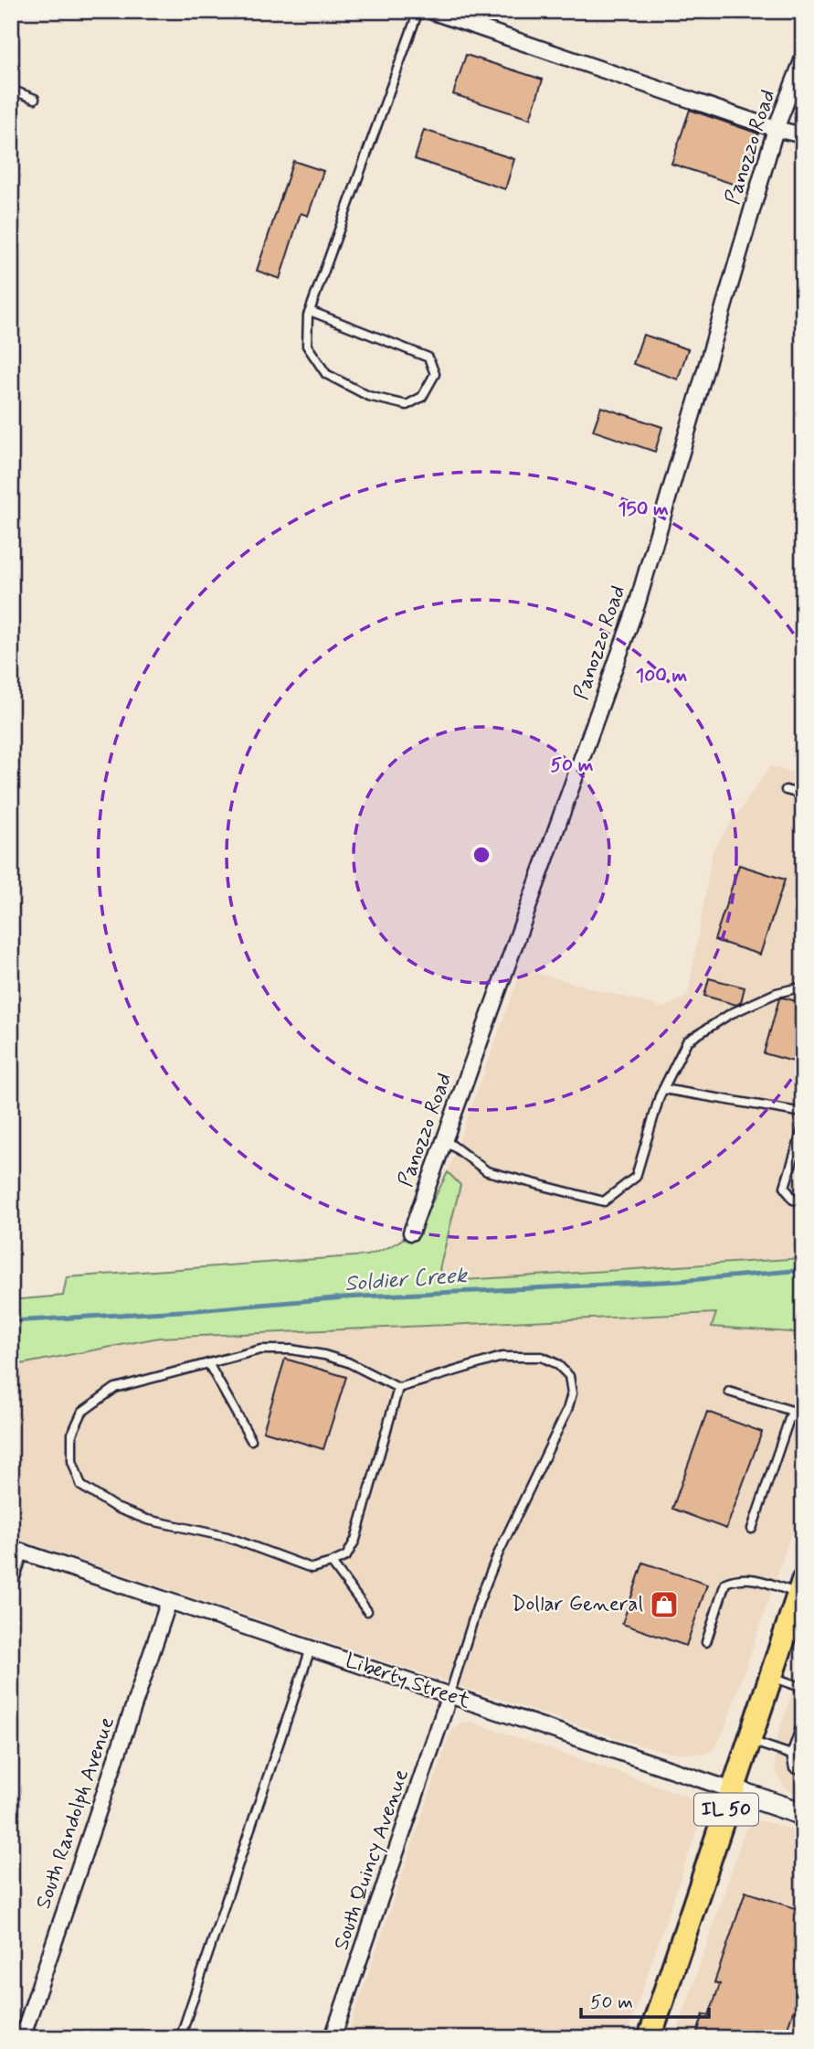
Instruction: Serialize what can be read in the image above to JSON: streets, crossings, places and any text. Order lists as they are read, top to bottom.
{
  "streets": {
    "main road": ["IL 50"],
    "street": [
      "Panozzo Road",
      "Liberty Street",
      "South Randolph Avenue",
      "South Quincy Avenue"
    ]
  },
  "crossings": [
    ["Liberty Street", "IL 50"],
    ["Liberty Street", "South Randolph Avenue"],
    ["Liberty Street", "South Quincy Avenue"]
  ],
  "water": ["Soldier Creek"],
  "places": {
    "shop": ["Dollar General"]
  },
  "scale_bar": "50 m",
  "rings": ["150 m", "100 m", "50 m"]
}
